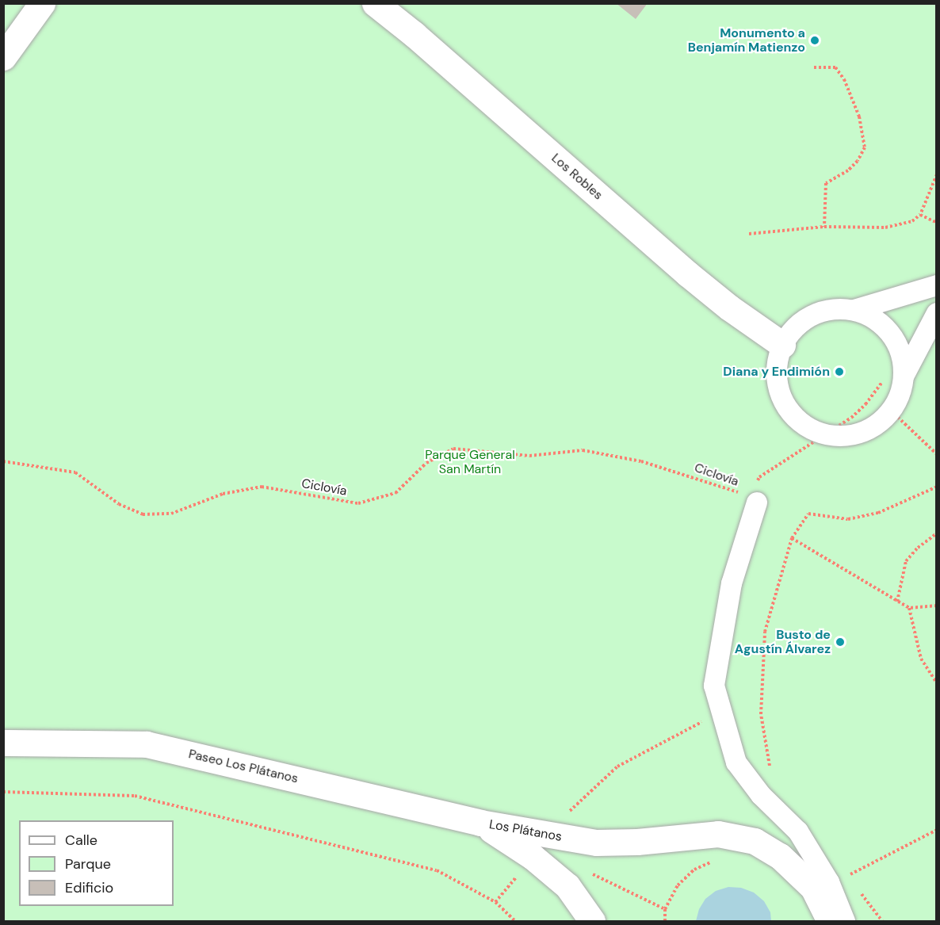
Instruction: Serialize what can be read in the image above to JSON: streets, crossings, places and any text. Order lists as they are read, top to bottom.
{
  "streets": {
    "street": ["Los Robles", "Paseo Los Plátanos", "Los Plátanos"],
    "path": ["Ciclovía"]
  },
  "crossings": [
    ["Los Robles", "Ciclovía"],
    ["Paseo Los Plátanos", "Los Plátanos"]
  ],
  "parks": ["Parque General San Martín"],
  "places": ["Monumento a Benjamín Matienzo", "Diana y Endimión", "Busto de Agustín Álvarez"],
  "legend": ["Calle", "Parque", "Edificio"]
}
